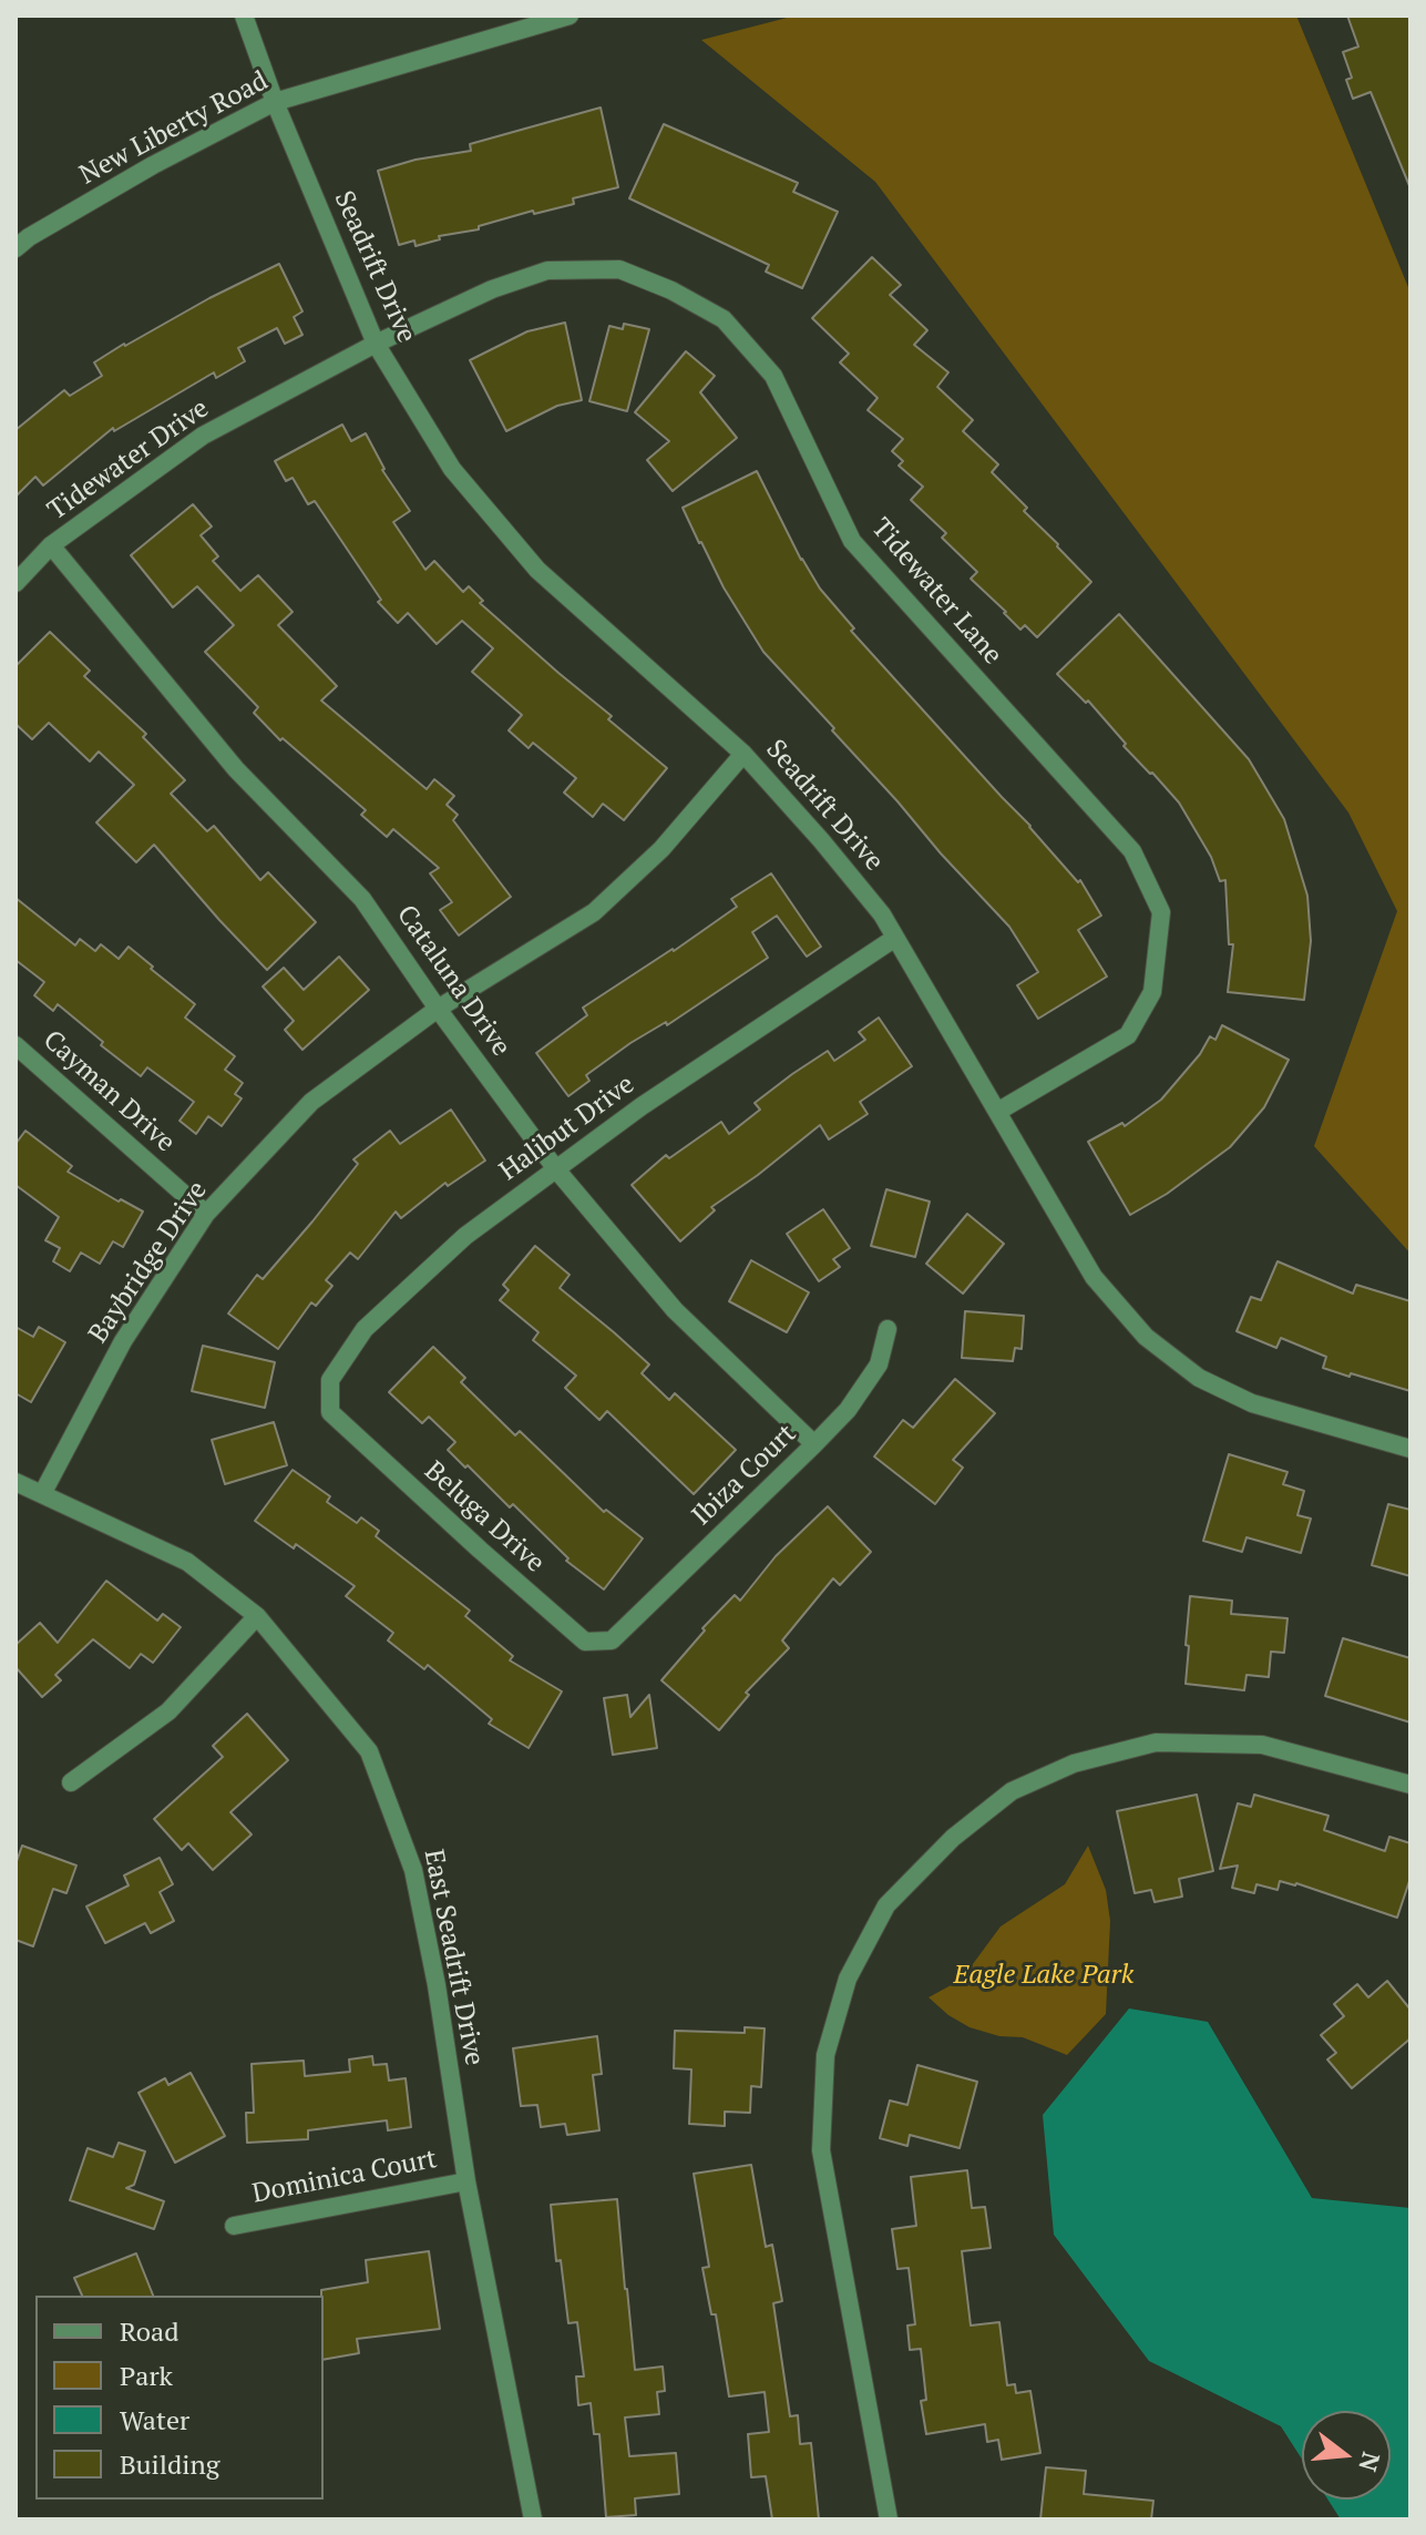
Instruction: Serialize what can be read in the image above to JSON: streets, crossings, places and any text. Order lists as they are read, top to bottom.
{
  "streets": {
    "street": [
      "New Liberty Road",
      "Seadrift Drive",
      "Tidewater Drive",
      "Tidewater Lane",
      "Cataluna Drive",
      "Cayman Drive",
      "Halibut Drive",
      "Baybridge Drive",
      "Ibiza Court",
      "Beluga Drive",
      "East Seadrift Drive",
      "Dominica Court"
    ]
  },
  "crossings": [
    ["New Liberty Road", "Seadrift Drive"],
    ["Seadrift Drive", "Tidewater Drive"],
    ["Seadrift Drive", "Tidewater Lane"],
    ["Seadrift Drive", "Halibut Drive"],
    ["Seadrift Drive", "Baybridge Drive"],
    ["Tidewater Drive", "Tidewater Lane"],
    ["Tidewater Drive", "Cataluna Drive"],
    ["Cataluna Drive", "Halibut Drive"],
    ["Cataluna Drive", "Baybridge Drive"],
    ["Cataluna Drive", "Ibiza Court"],
    ["Cayman Drive", "Baybridge Drive"],
    ["Halibut Drive", "Beluga Drive"],
    ["Baybridge Drive", "East Seadrift Drive"],
    ["Ibiza Court", "Beluga Drive"],
    ["East Seadrift Drive", "Dominica Court"]
  ],
  "parks": ["Eagle Lake Park"],
  "legend": [
    "Road",
    "Park",
    "Water",
    "Building"
  ],
  "north": "right"
}
